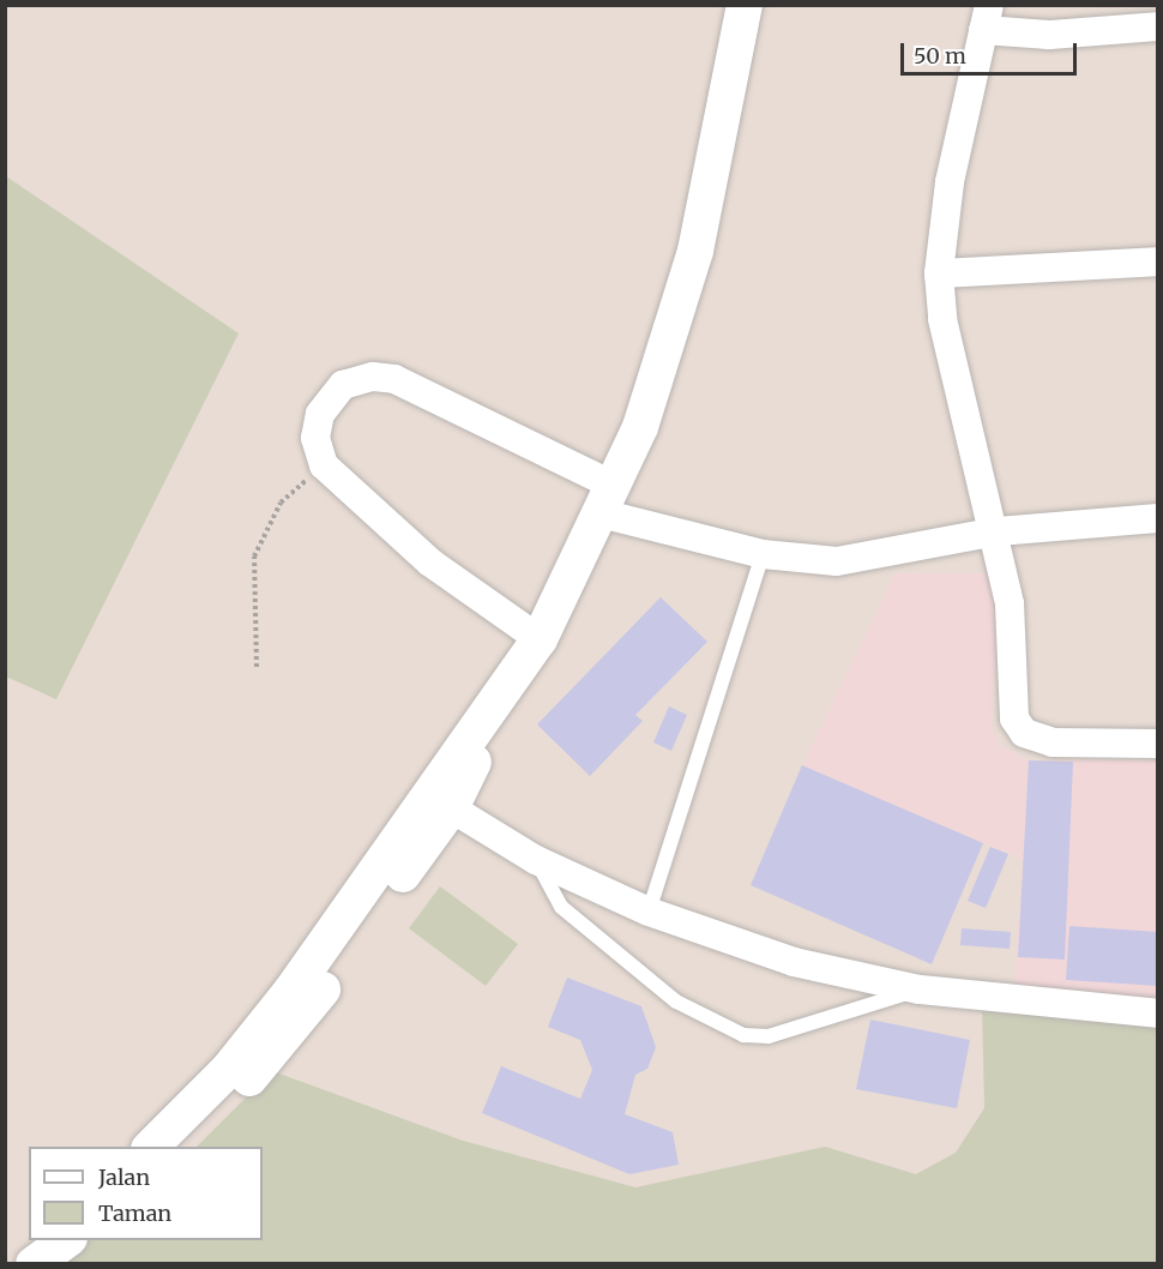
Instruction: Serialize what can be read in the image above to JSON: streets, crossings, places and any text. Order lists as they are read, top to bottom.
{
  "legend": ["Jalan", "Taman"],
  "scale_bar": "50 m"
}
